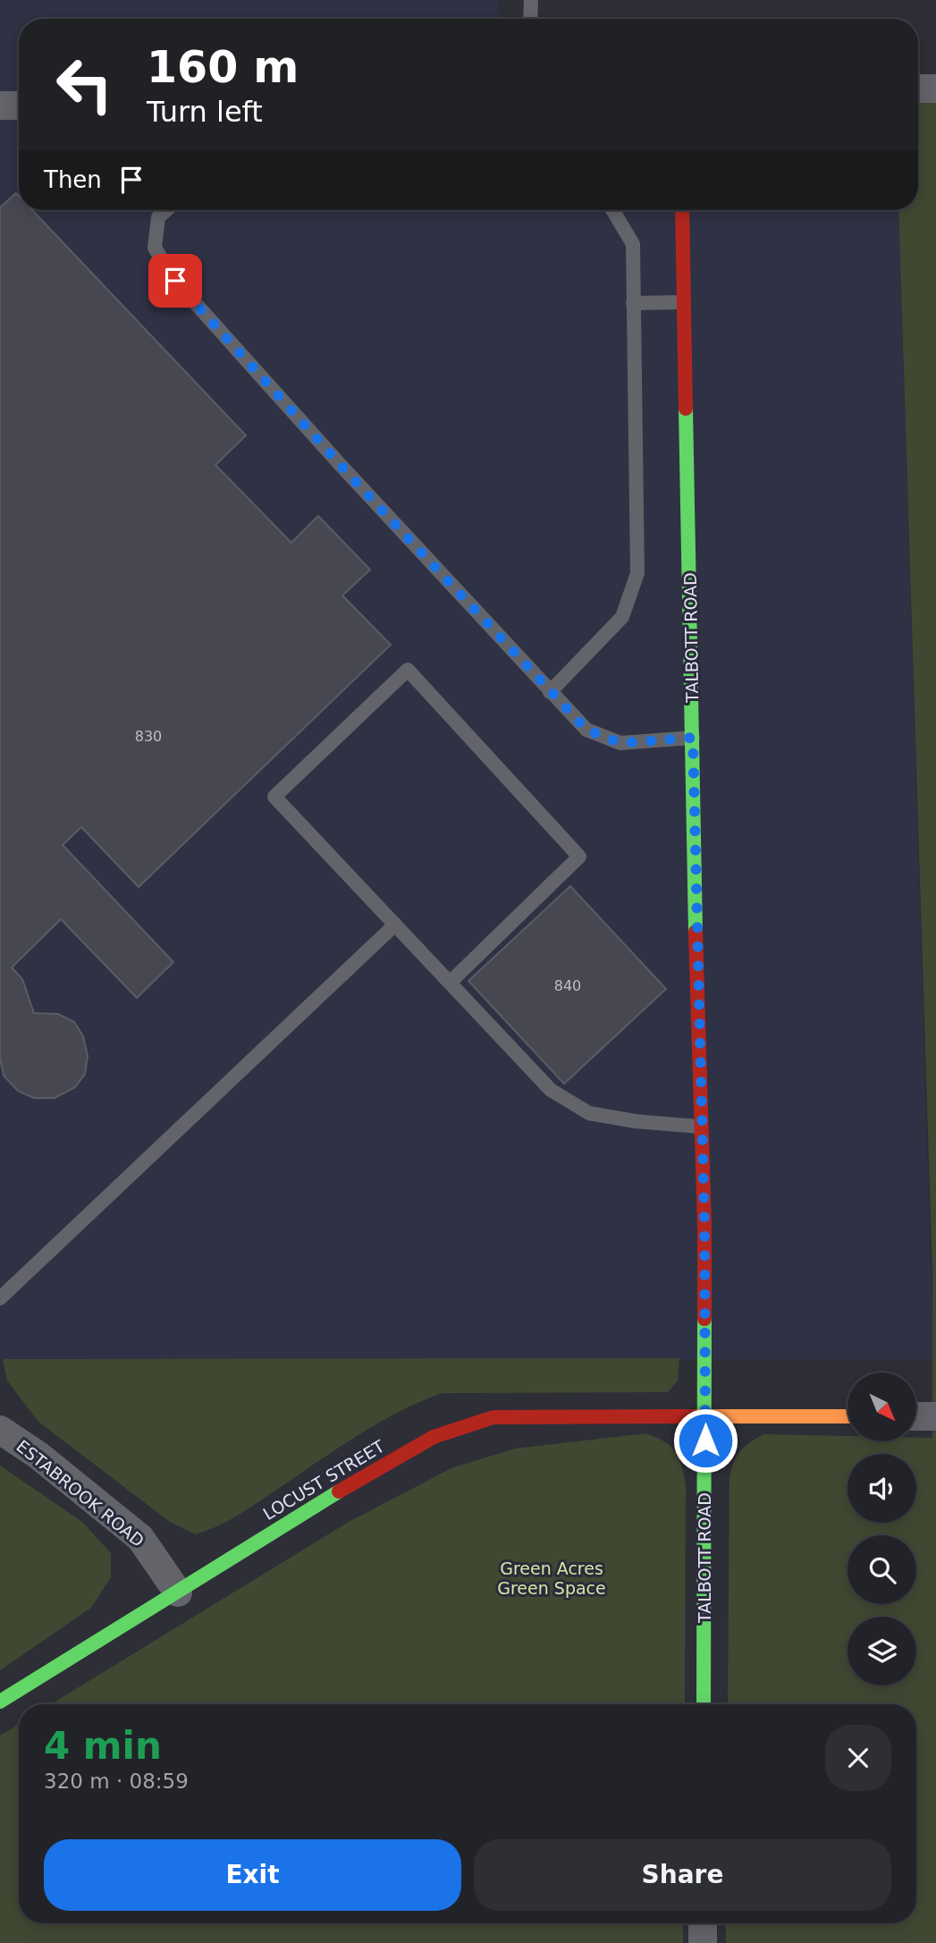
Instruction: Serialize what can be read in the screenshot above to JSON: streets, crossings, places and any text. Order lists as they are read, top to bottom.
{
  "streets": {
    "street": ["TALBOTT ROAD", "LOCUST STREET", "ESTABROOK ROAD"]
  },
  "crossings": [
    ["TALBOTT ROAD", "LOCUST STREET"],
    ["LOCUST STREET", "ESTABROOK ROAD"]
  ],
  "parks": ["Green Acres Green Space"],
  "house_numbers": ["830", "840"],
  "north": "bottom right",
  "page": {
    "turn": ["160 m", "Turn left"],
    "then": "Then",
    "heading": ["4 min", "320 m · 08:59"],
    "buttons": ["Exit", "Share"]
  }
}
